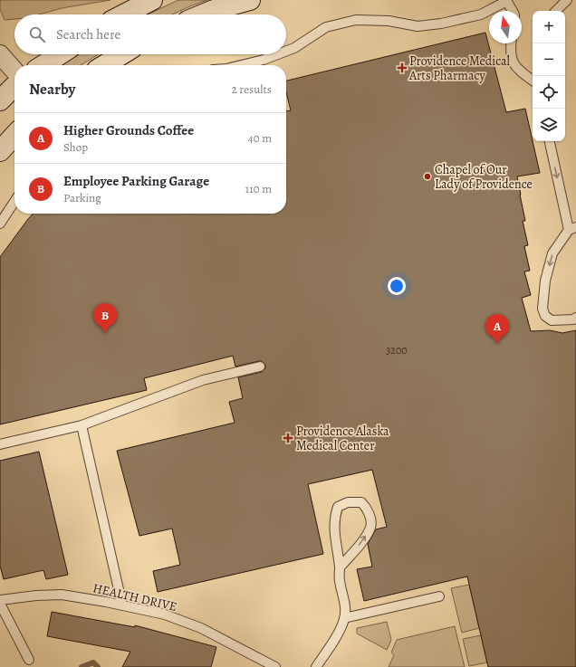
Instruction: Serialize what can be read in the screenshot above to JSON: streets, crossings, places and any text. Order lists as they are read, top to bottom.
{
  "streets": {
    "lane": ["HEALTH DRIVE"]
  },
  "places": {
    "health": ["Providence Medical Arts Pharmacy", "Providence Alaska Medical Center"],
    "other": ["Chapel of Our Lady of Providence"]
  },
  "house_numbers": ["3200"],
  "north": "top",
  "page": {
    "map_buttons": ["+", "−"],
    "search": "Search here",
    "heading": ["Nearby", "2 results"],
    "list": [
      {
        "mark": "A",
        "name": "Higher Grounds Coffee",
        "note": "Shop",
        "value": "40 m"
      },
      {
        "mark": "B",
        "name": "Employee Parking Garage",
        "note": "Parking",
        "value": "110 m"
      }
    ],
    "pins": ["B", "A"]
  }
}
